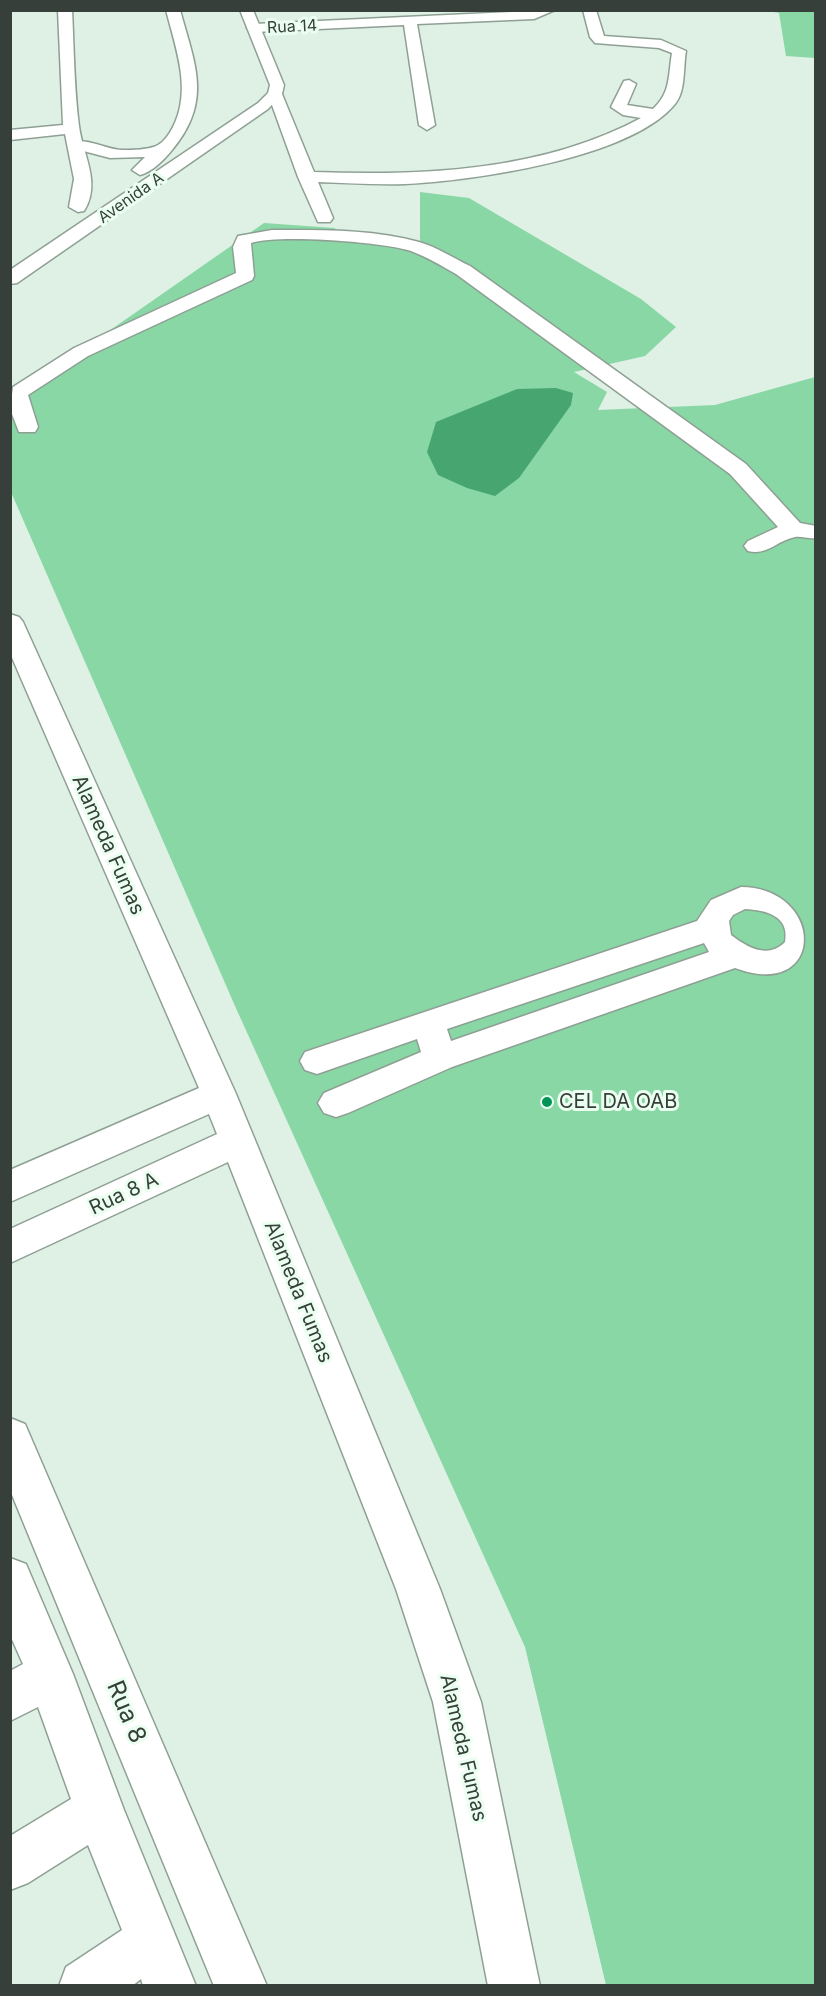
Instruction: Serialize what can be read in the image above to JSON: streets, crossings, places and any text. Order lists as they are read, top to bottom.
{
  "streets": {
    "street": [
      "Rua 14",
      "Avenida A",
      "Alameda Fumas",
      "Rua 8 A",
      "Rua 8"
    ]
  },
  "crossings": [
    ["Alameda Fumas", "Rua 8 A"]
  ],
  "places": ["CEL DA OAB"]
}
